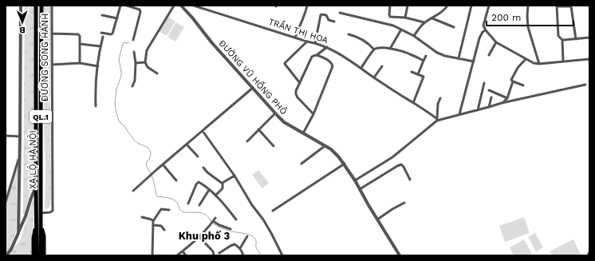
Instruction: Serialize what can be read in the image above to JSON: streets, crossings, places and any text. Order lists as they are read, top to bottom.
{
  "streets": {
    "highway": ["QL.1", "XA LỘ HÀ NỘI"],
    "street": ["TRẦN THỊ HOA", "ĐƯỜNG SONG HÀNH", "ĐƯỜNG VŨ HỒNG PHÔ"]
  },
  "crossings": [
    ["ĐƯỜNG SONG HÀNH", "XA LỘ HÀ NỘI"],
    ["QL.1", "XA LỘ HÀ NỘI"]
  ],
  "districts": ["Khu phố 3"],
  "scale_bar": "200 m",
  "north": "bottom"
}
